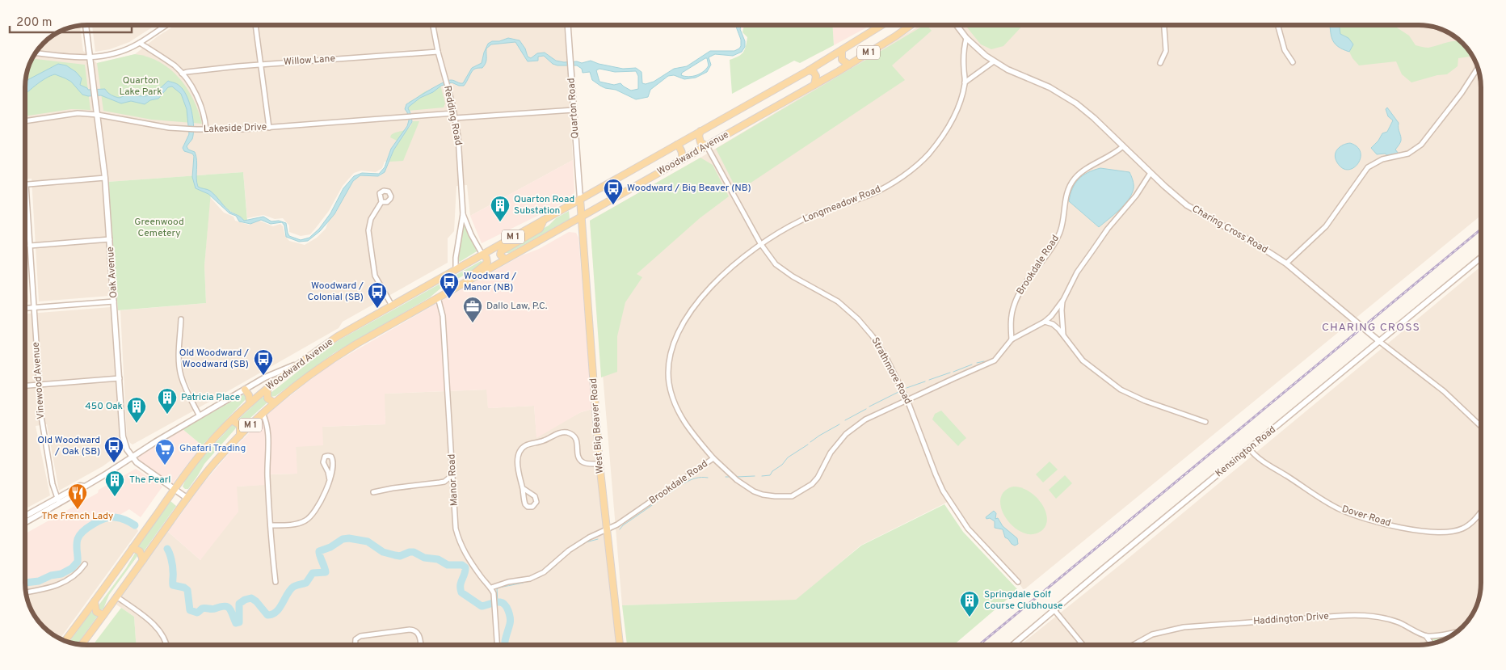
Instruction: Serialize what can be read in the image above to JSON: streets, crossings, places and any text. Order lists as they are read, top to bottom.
{
  "streets": {
    "main road": ["M 1", "Woodward Avenue", "West Big Beaver Road"],
    "street": [
      "Willow Lane",
      "Quarton Road",
      "Redding Road",
      "Lakeside Drive",
      "Longmeadow Road",
      "Charing Cross Road",
      "Brookdale Road",
      "Oak Avenue",
      "Strathmore Road",
      "Vinewood Avenue",
      "Kensington Road",
      "Manor Road",
      "Dover Road",
      "Haddington Drive"
    ]
  },
  "crossings": [
    ["M 1", "Woodward Avenue"],
    ["M 1", "Manor Road"],
    ["Willow Lane", "Redding Road"],
    ["Quarton Road", "Lakeside Drive"],
    ["Quarton Road", "Woodward Avenue"],
    ["Quarton Road", "West Big Beaver Road"],
    ["Redding Road", "Lakeside Drive"],
    ["Redding Road", "Woodward Avenue"],
    ["Lakeside Drive", "Oak Avenue"],
    ["Woodward Avenue", "Oak Avenue"],
    ["Woodward Avenue", "Strathmore Road"],
    ["Woodward Avenue", "West Big Beaver Road"],
    ["Woodward Avenue", "Manor Road"],
    ["Longmeadow Road", "Charing Cross Road"],
    ["Longmeadow Road", "Brookdale Road"],
    ["Longmeadow Road", "Strathmore Road"],
    ["Charing Cross Road", "Brookdale Road"],
    ["Charing Cross Road", "Kensington Road"],
    ["Brookdale Road", "Strathmore Road"],
    ["Brookdale Road", "West Big Beaver Road"],
    ["Brookdale Road", "Manor Road"],
    ["Kensington Road", "Dover Road"]
  ],
  "districts": ["CHARING CROSS"],
  "parks": ["Quarton Lake Park", "Greenwood Cemetery"],
  "places": {
    "bus stop": [
      "Woodward / Big Beaver (NB)",
      "Woodward / Manor (NB)",
      "Woodward / Colonial (SB)",
      "Old Woodward / Woodward (SB)",
      "Old Woodward / Oak (SB)"
    ],
    "building": [
      "Quarton Road Substation",
      "Patricia Place",
      "450 Oak",
      "The Pearl",
      "Springdale Golf Course Clubhouse"
    ],
    "office": ["Dallo Law, P.C."],
    "supermarket": ["Ghafari Trading"],
    "restaurant": ["The French Lady"]
  },
  "scale_bar": "200 m"
}
